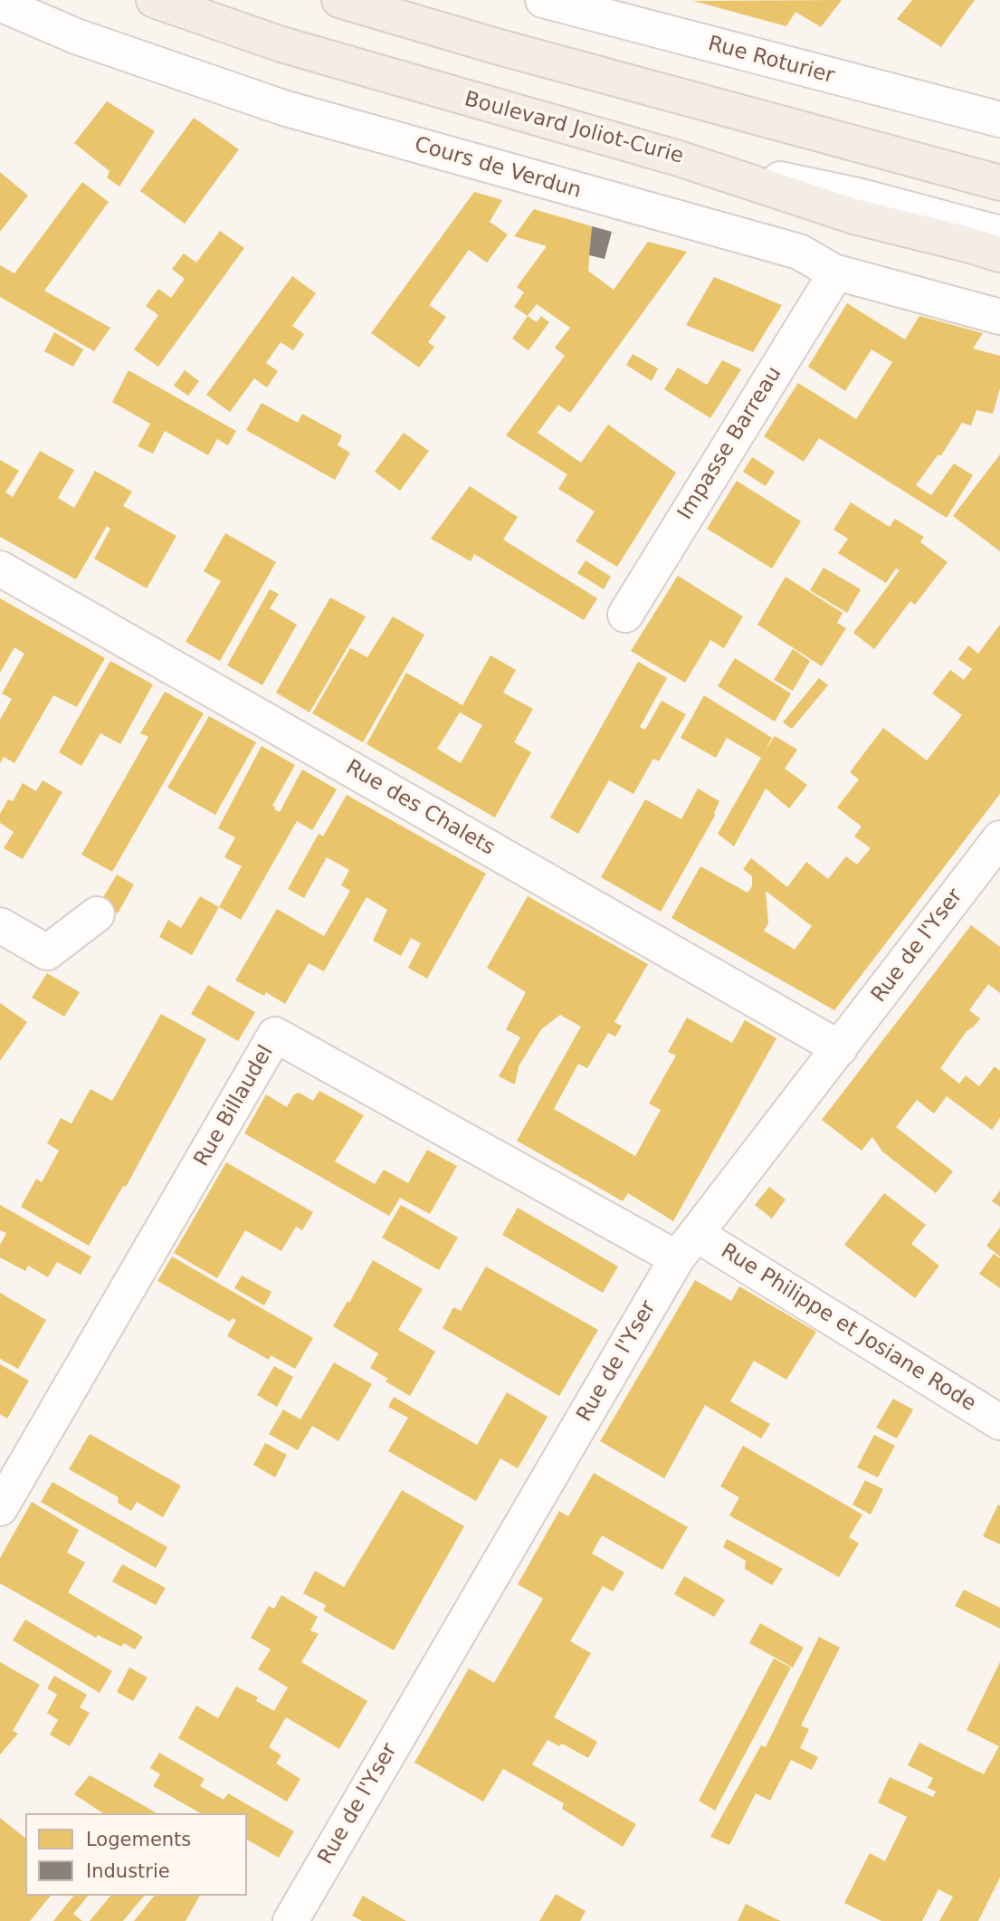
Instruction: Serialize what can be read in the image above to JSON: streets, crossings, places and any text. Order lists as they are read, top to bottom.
{
  "streets": {
    "main road": ["Boulevard Joliot-Curie"],
    "street": [
      "Rue Roturier",
      "Cours de Verdun",
      "Impasse Barreau",
      "Rue des Chalets",
      "Rue de l'Yser",
      "Rue Billaudel",
      "Rue Philippe et Josiane Rode"
    ]
  },
  "crossings": [
    ["Cours de Verdun", "Impasse Barreau"],
    ["Rue des Chalets", "Rue de l'Yser"],
    ["Rue de l'Yser", "Rue Billaudel"],
    ["Rue de l'Yser", "Rue Philippe et Josiane Rode"],
    ["Rue Billaudel", "Rue Philippe et Josiane Rode"]
  ],
  "legend": ["Logements", "Industrie"]
}
